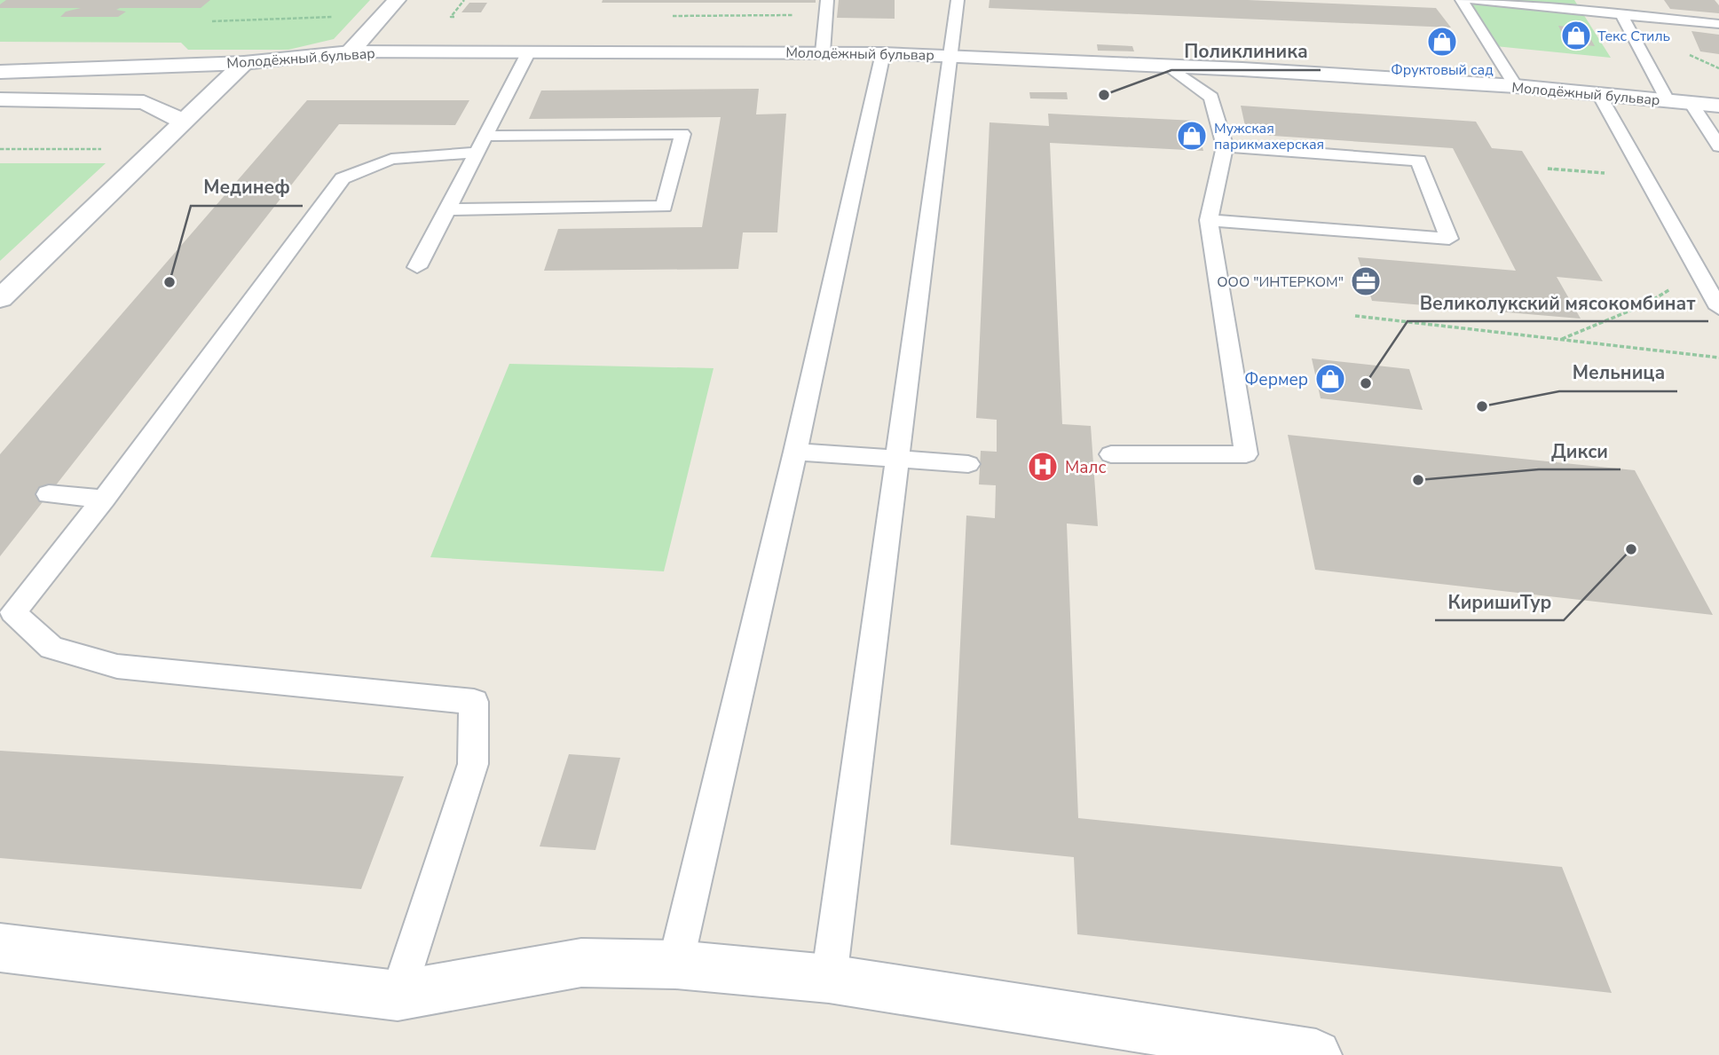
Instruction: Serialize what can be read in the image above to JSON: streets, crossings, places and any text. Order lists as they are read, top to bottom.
{
  "streets": {
    "street": ["Молодёжный бульвар"]
  },
  "places": {
    "shop": [
      "Текс Стиль",
      "Фруктовый сад",
      "Мужская парикмахерская",
      "Фермер"
    ],
    "other": [
      "Поликлиника",
      "Мединеф",
      "Великолукский мясокомбинат",
      "Мельница",
      "Дикси",
      "КиришиТур"
    ],
    "office": ["ООО \"ИНТЕРКОМ\""],
    "hospital": ["Малс"]
  }
}
